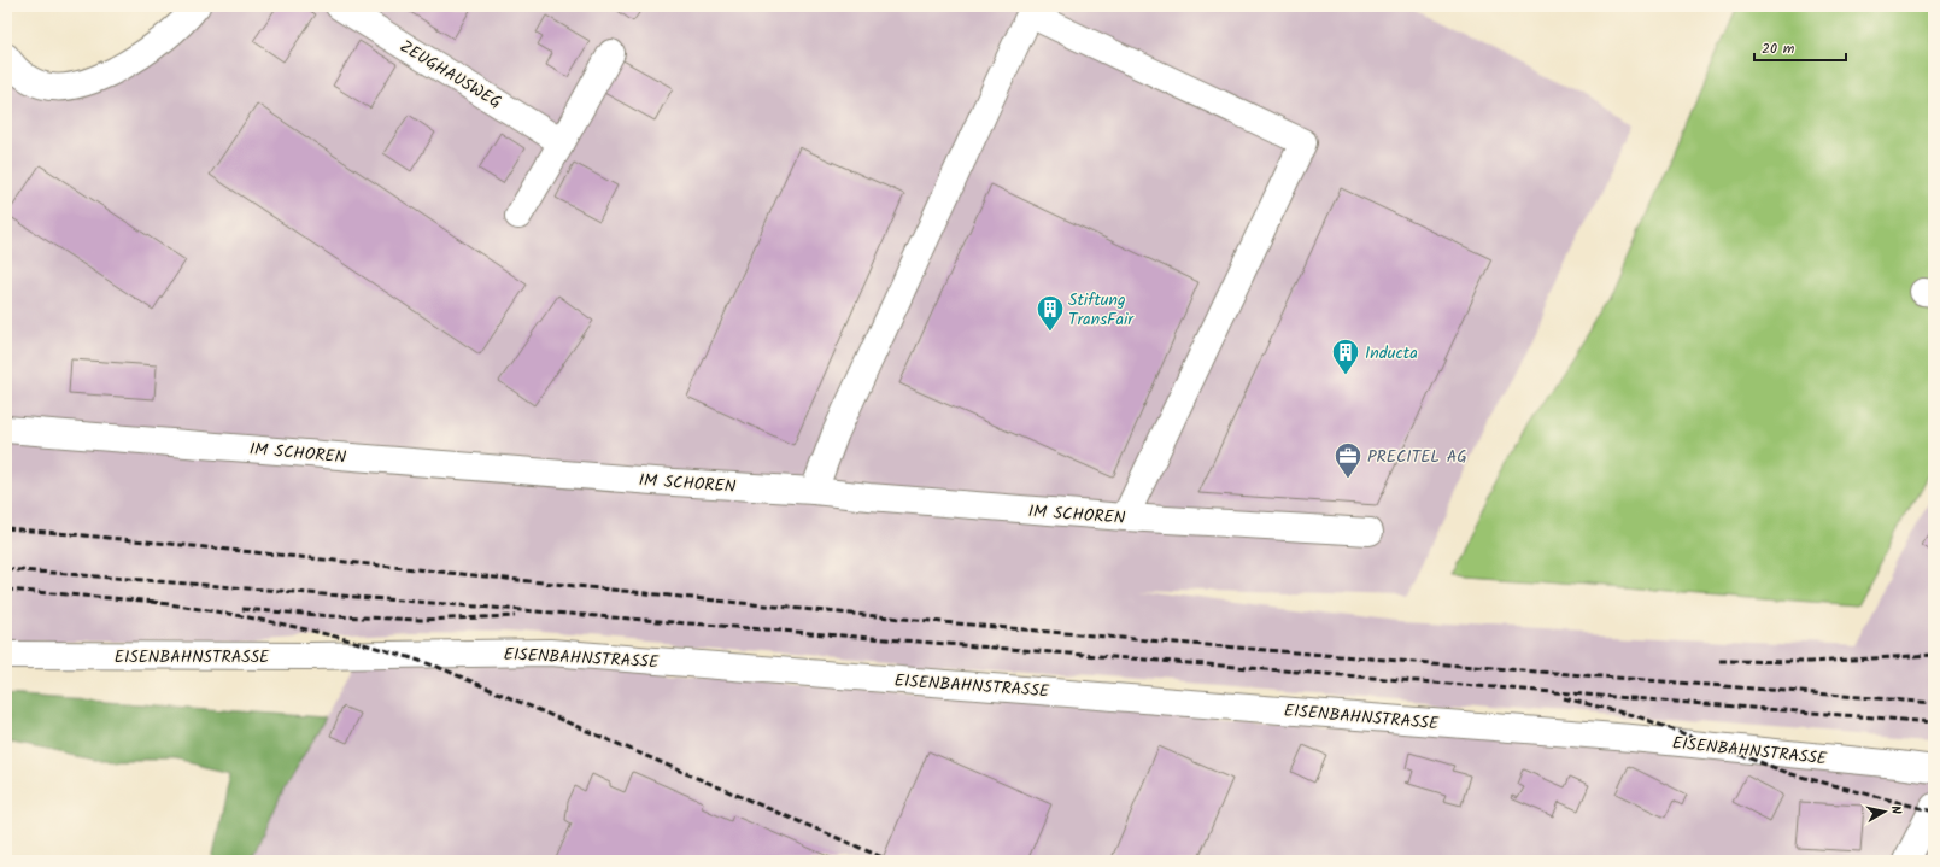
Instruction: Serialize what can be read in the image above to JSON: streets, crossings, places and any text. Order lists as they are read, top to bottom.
{
  "streets": {
    "street": ["ZEUGHAUSWEG", "IM SCHOREN", "EISENBAHNSTRASSE"]
  },
  "places": {
    "building": ["Stiftung TransFair", "Inducta"],
    "office": ["PRECITEL AG"]
  },
  "scale_bar": "20 m",
  "north": "right"
}
